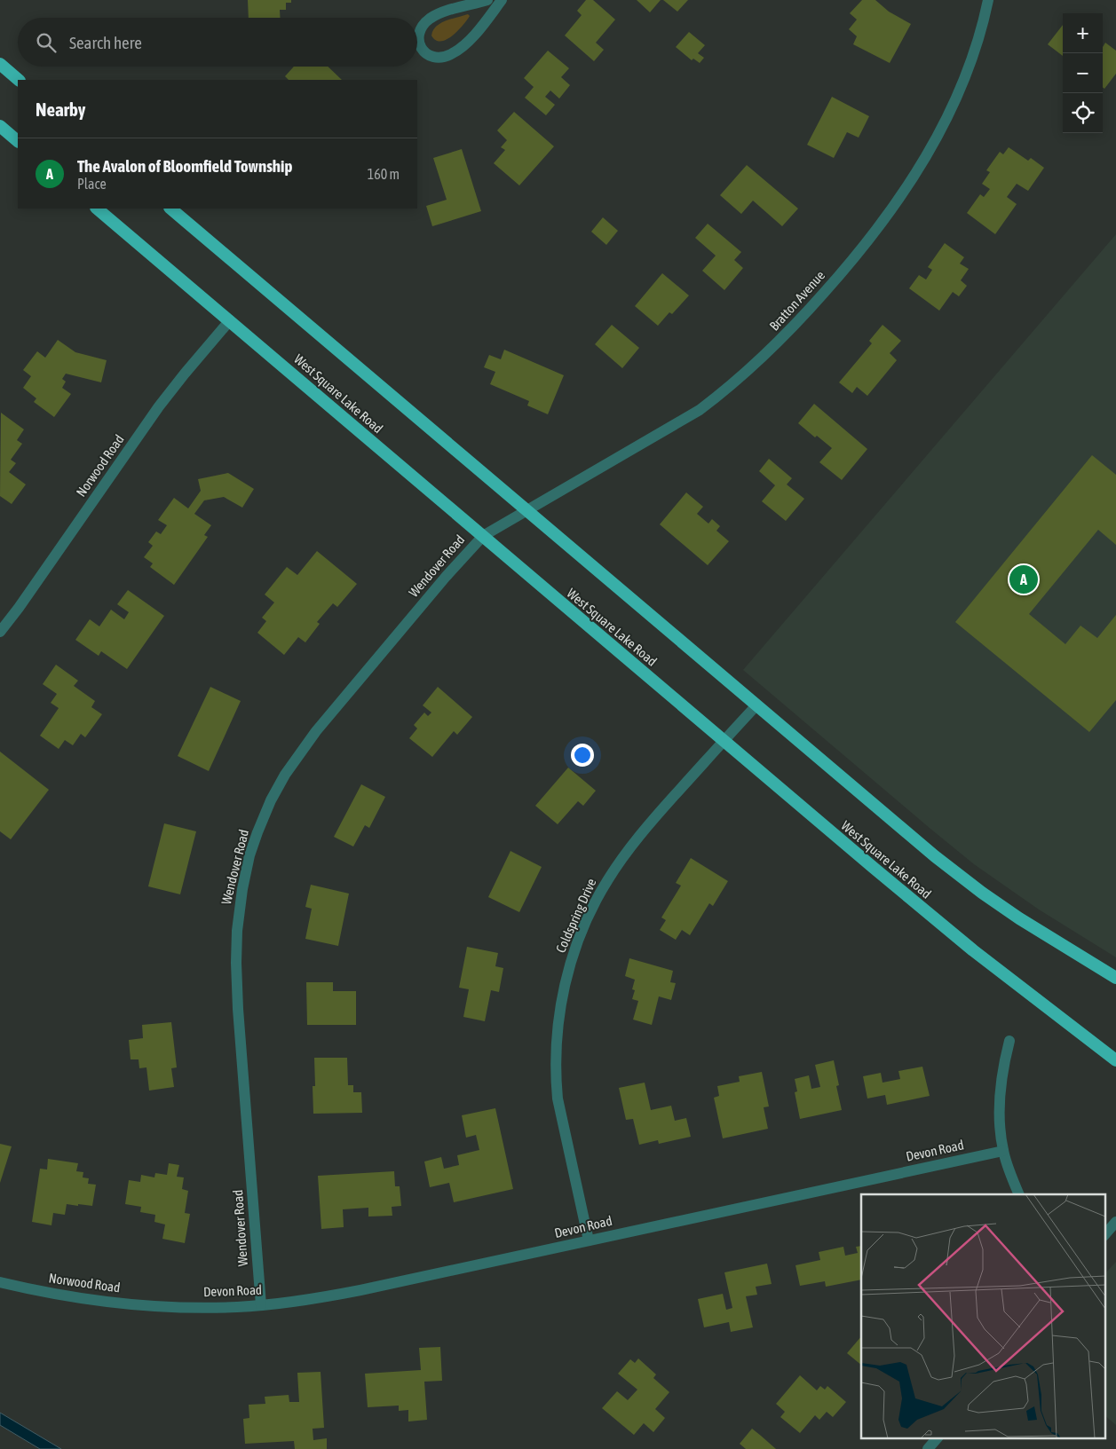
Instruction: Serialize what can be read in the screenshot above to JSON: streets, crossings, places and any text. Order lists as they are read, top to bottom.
{
  "streets": {
    "highway": ["West Square Lake Road"],
    "street": [
      "Bratton Avenue",
      "Norwood Road",
      "Wendover Road",
      "Coldspring Drive",
      "Devon Road"
    ]
  },
  "crossings": [
    ["Bratton Avenue", "Wendover Road"],
    ["West Square Lake Road", "Norwood Road"],
    ["West Square Lake Road", "Wendover Road"],
    ["West Square Lake Road", "Coldspring Drive"],
    ["Norwood Road", "Devon Road"],
    ["Wendover Road", "Devon Road"],
    ["Coldspring Drive", "Devon Road"]
  ],
  "page": {
    "map_buttons": ["+", "−"],
    "search": "Search here",
    "heading": "Nearby",
    "list": [
      {
        "mark": "A",
        "name": "The Avalon of Bloomfield Township",
        "note": "Place",
        "value": "160 m"
      }
    ],
    "pins": "A"
  }
}
